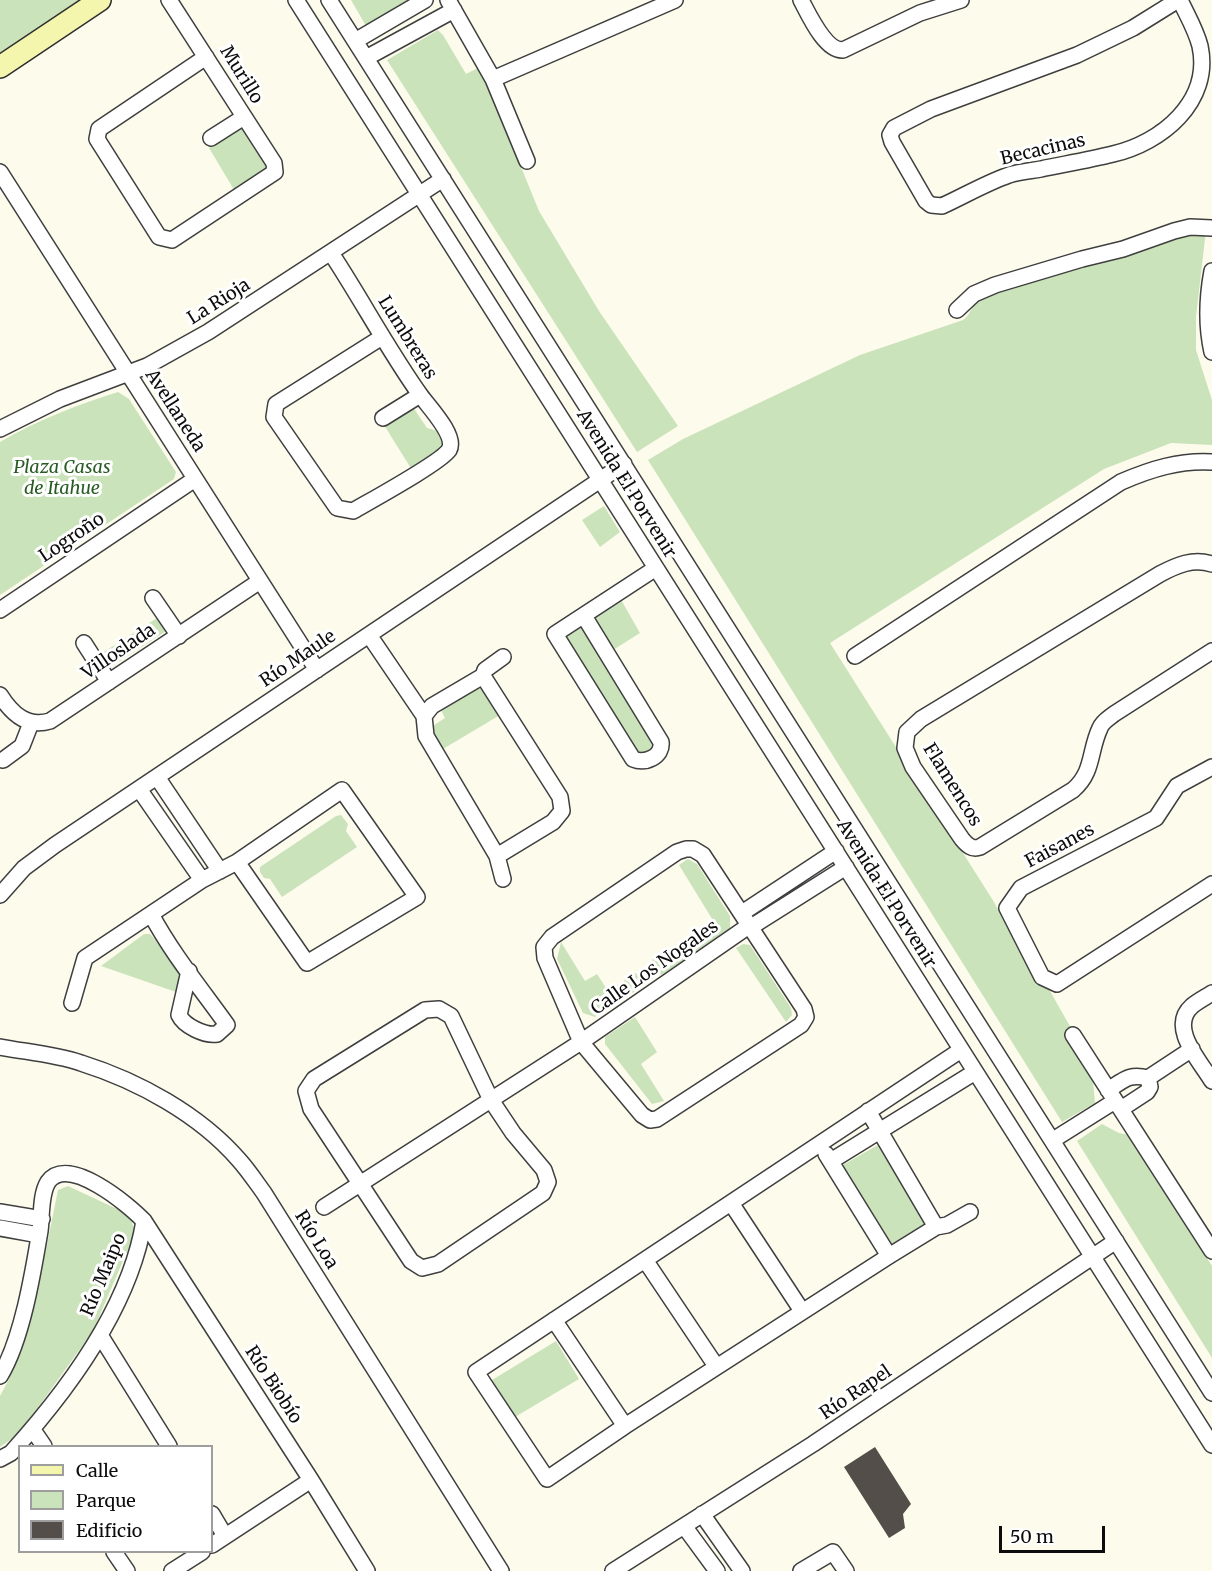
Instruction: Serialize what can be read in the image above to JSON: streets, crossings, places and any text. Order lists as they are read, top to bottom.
{
  "streets": {
    "street": [
      "Murillo",
      "Becacinas",
      "La Rioja",
      "Lumbreras",
      "Avellaneda",
      "Avenida El Porvenir",
      "Logroño",
      "Villoslada",
      "Río Maule",
      "Flamencos",
      "Faisanes",
      "Calle Los Nogales",
      "Río Loa",
      "Río Maipo",
      "Río Biobío",
      "Río Rapel"
    ]
  },
  "crossings": [
    ["La Rioja", "Lumbreras"],
    ["La Rioja", "Avellaneda"],
    ["La Rioja", "Avenida El Porvenir"],
    ["Avellaneda", "Logroño"],
    ["Avellaneda", "Villoslada"],
    ["Avellaneda", "Río Maule"],
    ["Avenida El Porvenir", "Río Maule"],
    ["Avenida El Porvenir", "Calle Los Nogales"],
    ["Avenida El Porvenir", "Río Rapel"],
    ["Río Maipo", "Río Biobío"]
  ],
  "parks": ["Plaza Casas de Itahue"],
  "legend": ["Calle", "Parque", "Edificio"],
  "scale_bar": "50 m"
}
